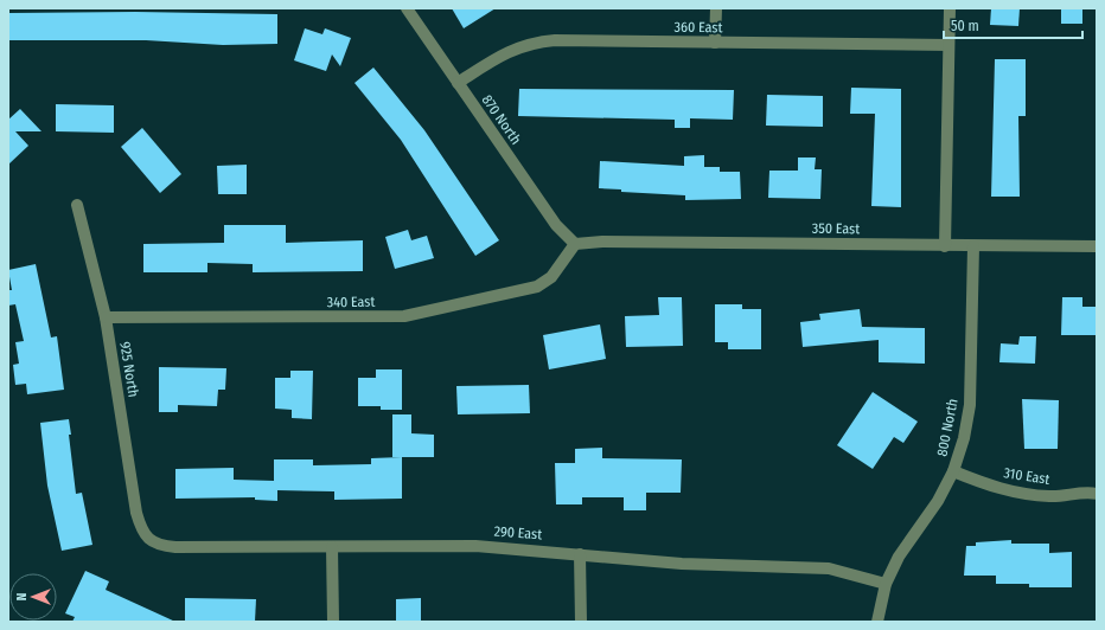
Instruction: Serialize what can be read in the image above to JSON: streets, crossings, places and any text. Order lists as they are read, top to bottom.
{
  "streets": {
    "street": [
      "360 East",
      "870 North",
      "350 East",
      "340 East",
      "925 North",
      "800 North",
      "310 East",
      "290 East"
    ]
  },
  "crossings": [
    ["360 East", "870 North"],
    ["870 North", "350 East"],
    ["870 North", "340 East"],
    ["350 East", "340 East"],
    ["350 East", "800 North"],
    ["340 East", "925 North"],
    ["925 North", "290 East"],
    ["800 North", "310 East"],
    ["800 North", "290 East"]
  ],
  "scale_bar": "50 m",
  "north": "left"
}
